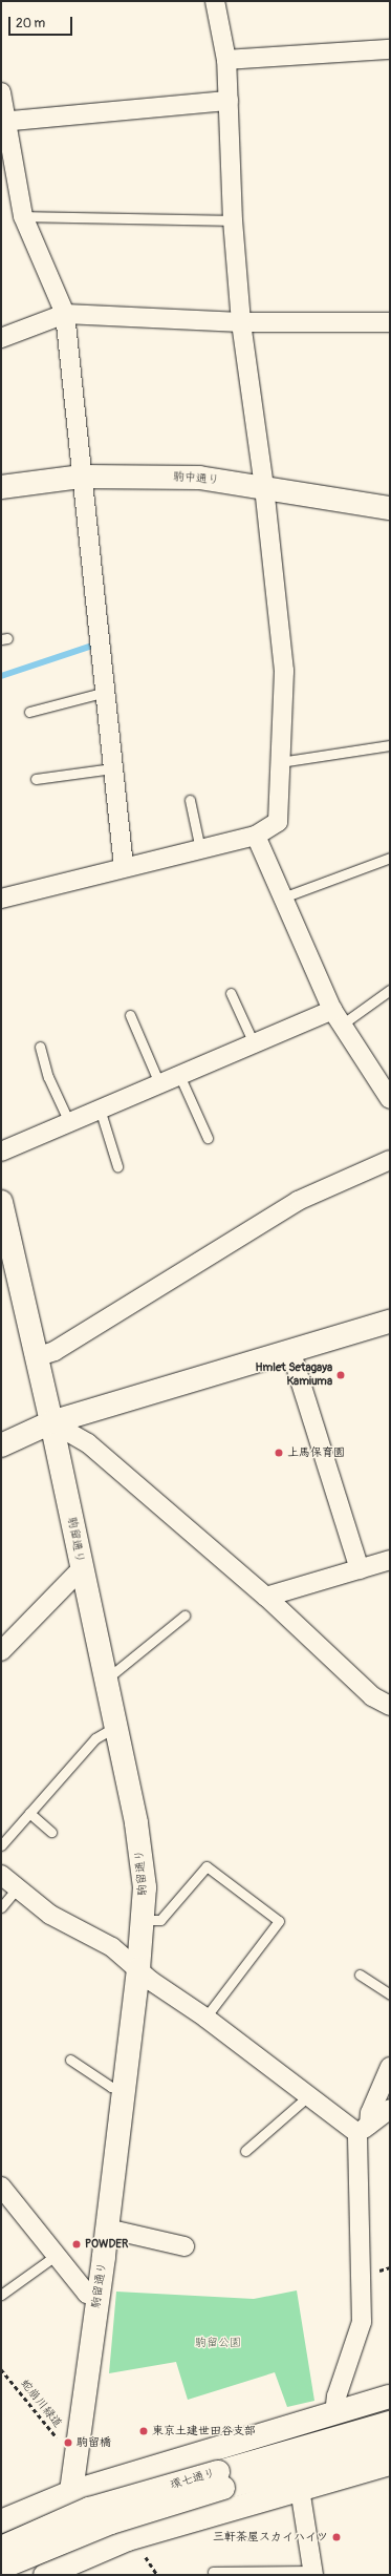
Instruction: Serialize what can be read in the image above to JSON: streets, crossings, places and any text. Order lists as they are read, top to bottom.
{
  "streets": {
    "street": ["駒中通り", "駒留通り", "環七通り"],
    "path": ["蛇崩川緑道"]
  },
  "parks": ["駒留公園"],
  "places": [
    "Hmlet Setagaya Kamiuma",
    "上馬保育園",
    "POWDER",
    "東京土建世田谷支部",
    "駒留橋",
    "三軒茶屋スカイハイツ"
  ],
  "scale_bar": "20 m"
}
